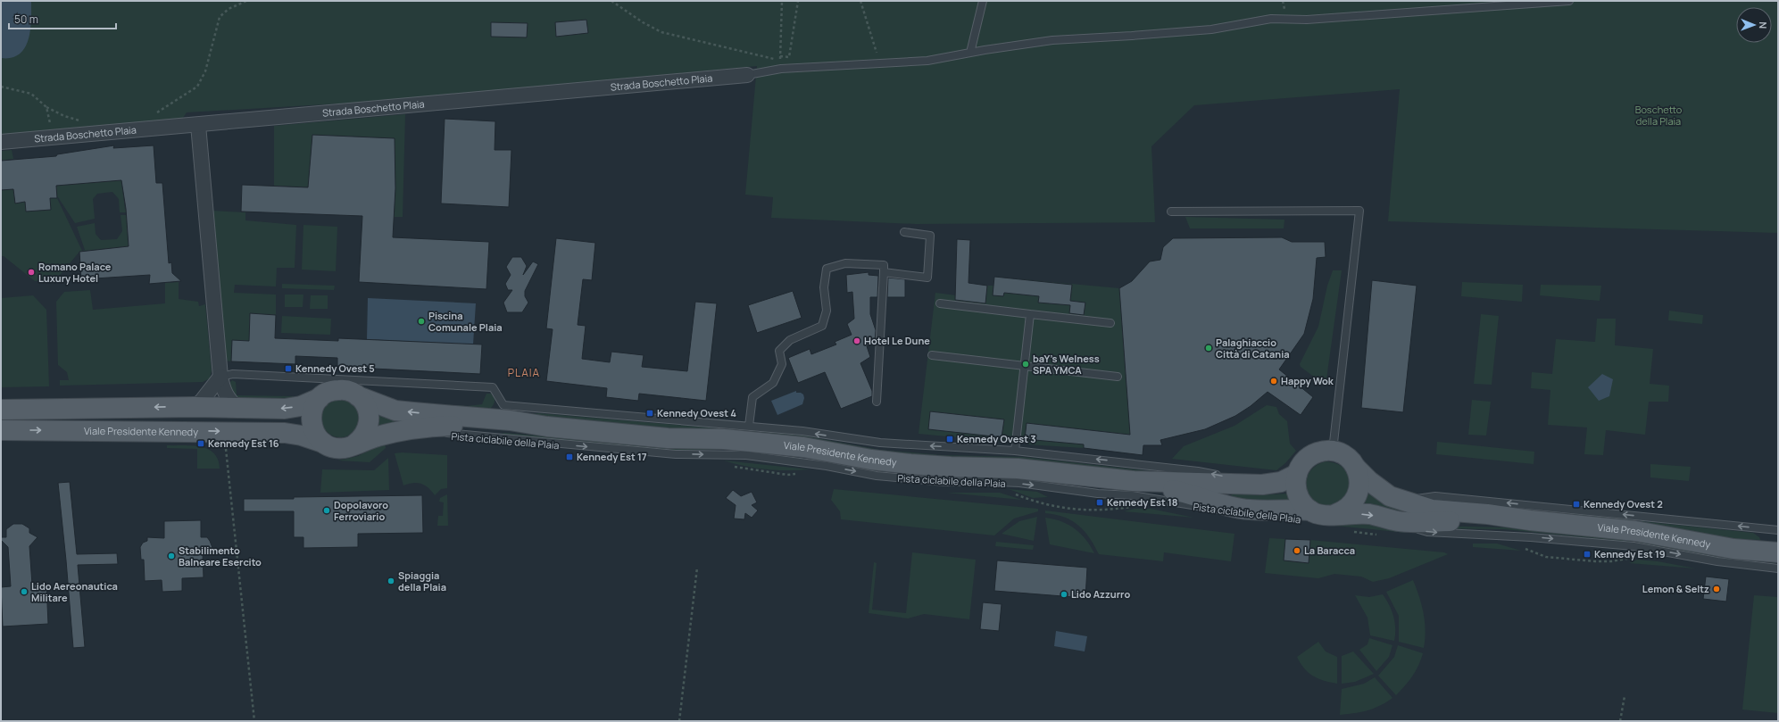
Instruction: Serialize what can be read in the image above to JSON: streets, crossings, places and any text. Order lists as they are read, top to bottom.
{
  "streets": {
    "main road": ["Viale Presidente Kennedy"],
    "street": ["Strada Boschetto Plaia"],
    "path": ["Pista ciclabile della Plaia"]
  },
  "districts": ["PLAIA"],
  "parks": ["Boschetto della Plaia"],
  "places": {
    "other": [
      "Romano Palace Luxury Hotel",
      "Piscina Comunale Plaia",
      "Hotel Le Dune",
      "Palaghiaccio Città di Catania",
      "baY's Welness SPA YMCA",
      "Happy Wok",
      "Dopolavoro Ferroviario",
      "La Baracca",
      "Stabilimento Balneare Esercito",
      "Spiaggia della Plaia",
      "Lemon & Seltz",
      "Lido Aereonautica Militare",
      "Lido Azzurro"
    ],
    "transit": [
      "Kennedy Ovest 5",
      "Kennedy Ovest 4",
      "Kennedy Ovest 3",
      "Kennedy Est 16",
      "Kennedy Est 17",
      "Kennedy Est 18",
      "Kennedy Ovest 2",
      "Kennedy Est 19"
    ]
  },
  "scale_bar": "50 m",
  "north": "right"
}
